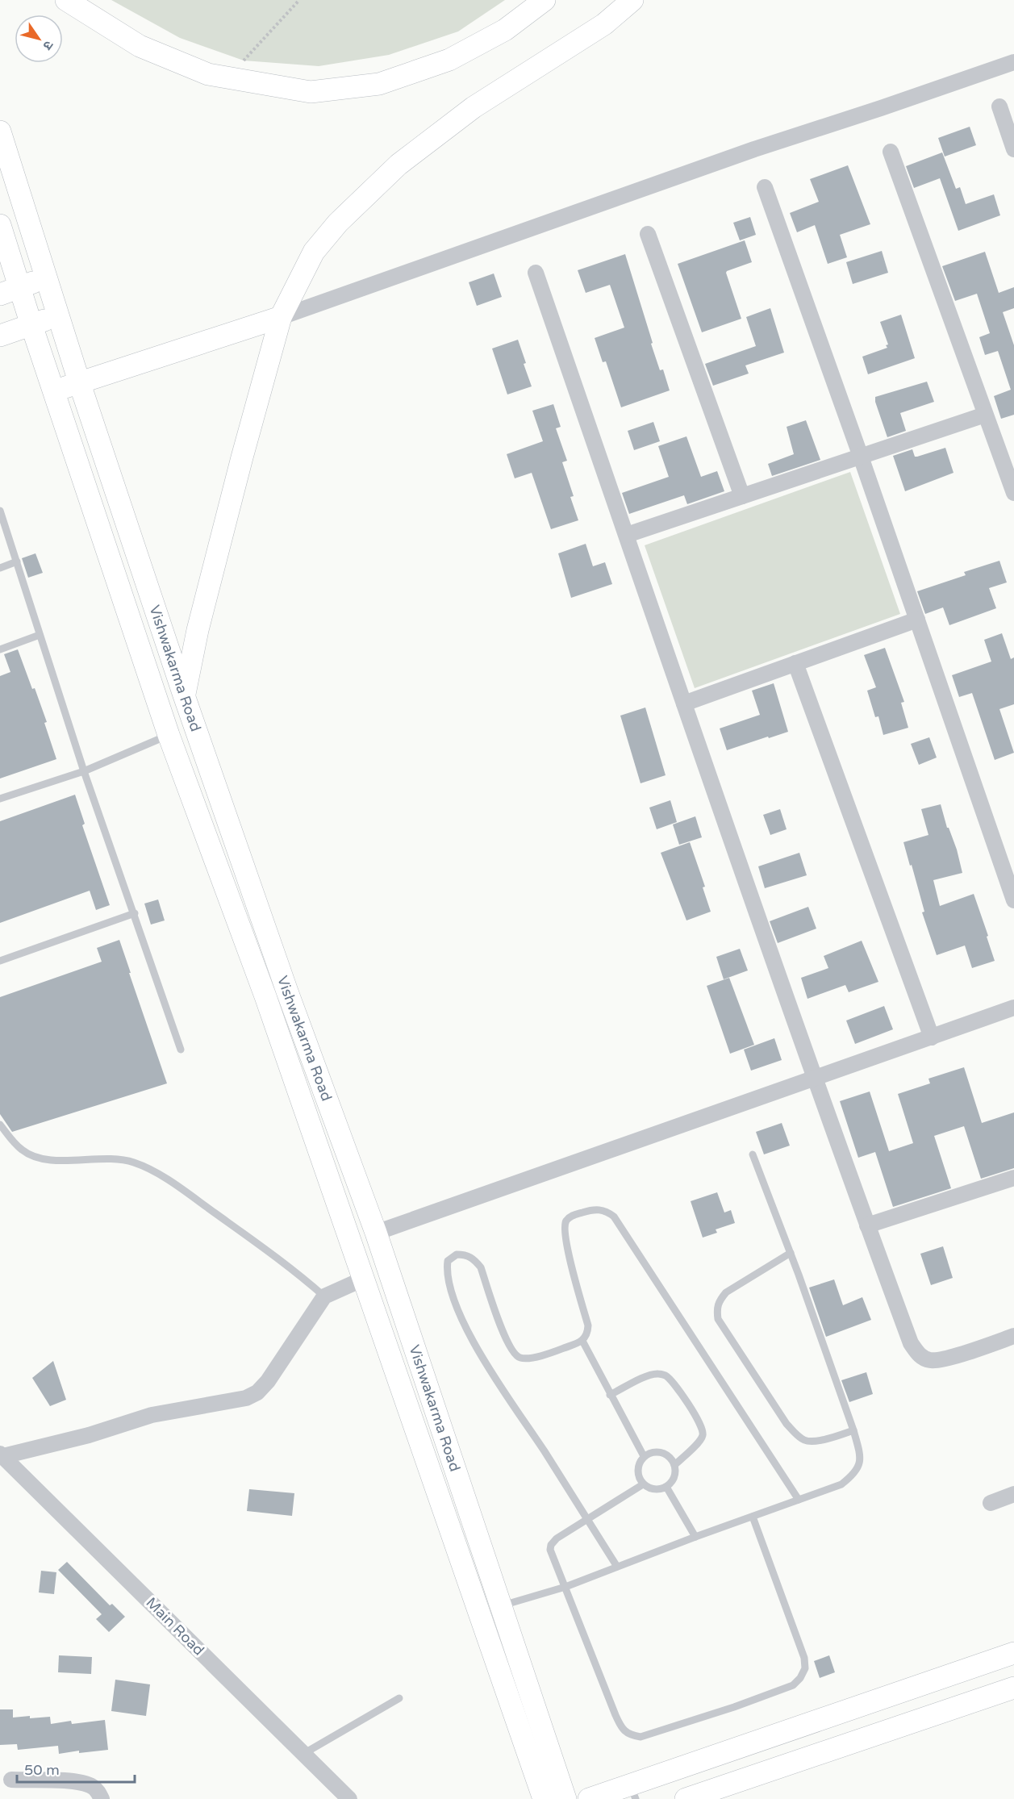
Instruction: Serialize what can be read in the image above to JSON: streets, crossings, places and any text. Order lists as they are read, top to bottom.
{
  "streets": {
    "main road": ["Vishwakarma Road"],
    "street": ["Main Road"]
  },
  "scale_bar": "50 m",
  "north": "bottom right"
}
